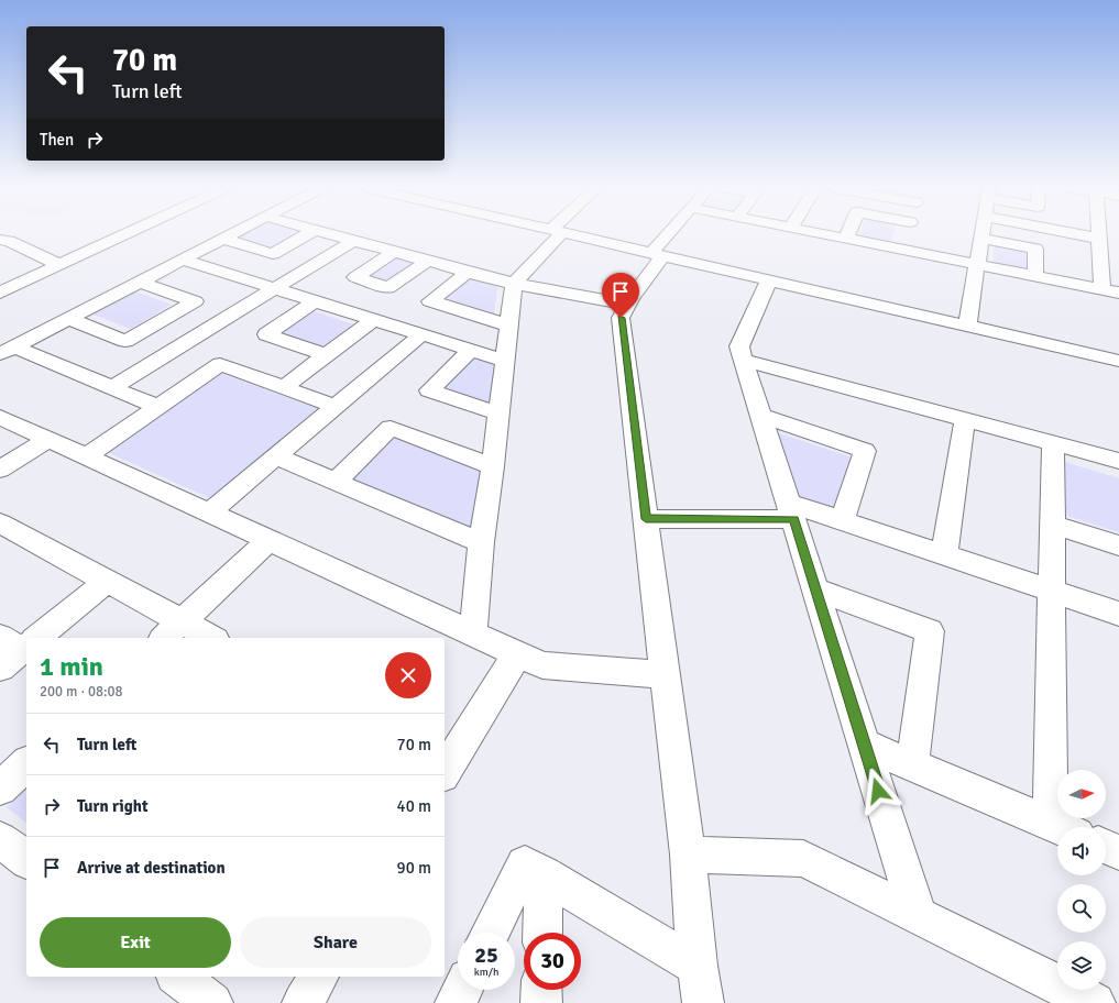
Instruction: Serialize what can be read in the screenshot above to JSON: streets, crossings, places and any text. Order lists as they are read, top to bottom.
{
  "north": "right",
  "page": {
    "turn": ["70 m", "Turn left"],
    "then": "Then",
    "heading": ["1 min", "200 m · 08:08"],
    "list": [
      {
        "name": "Turn left",
        "value": "70 m"
      },
      {
        "name": "Turn right",
        "value": "40 m"
      },
      {
        "name": "Arrive at destination",
        "value": "90 m"
      }
    ],
    "buttons": ["Exit", "Share"],
    "speed": "25 km/h",
    "limit": "30"
  }
}
